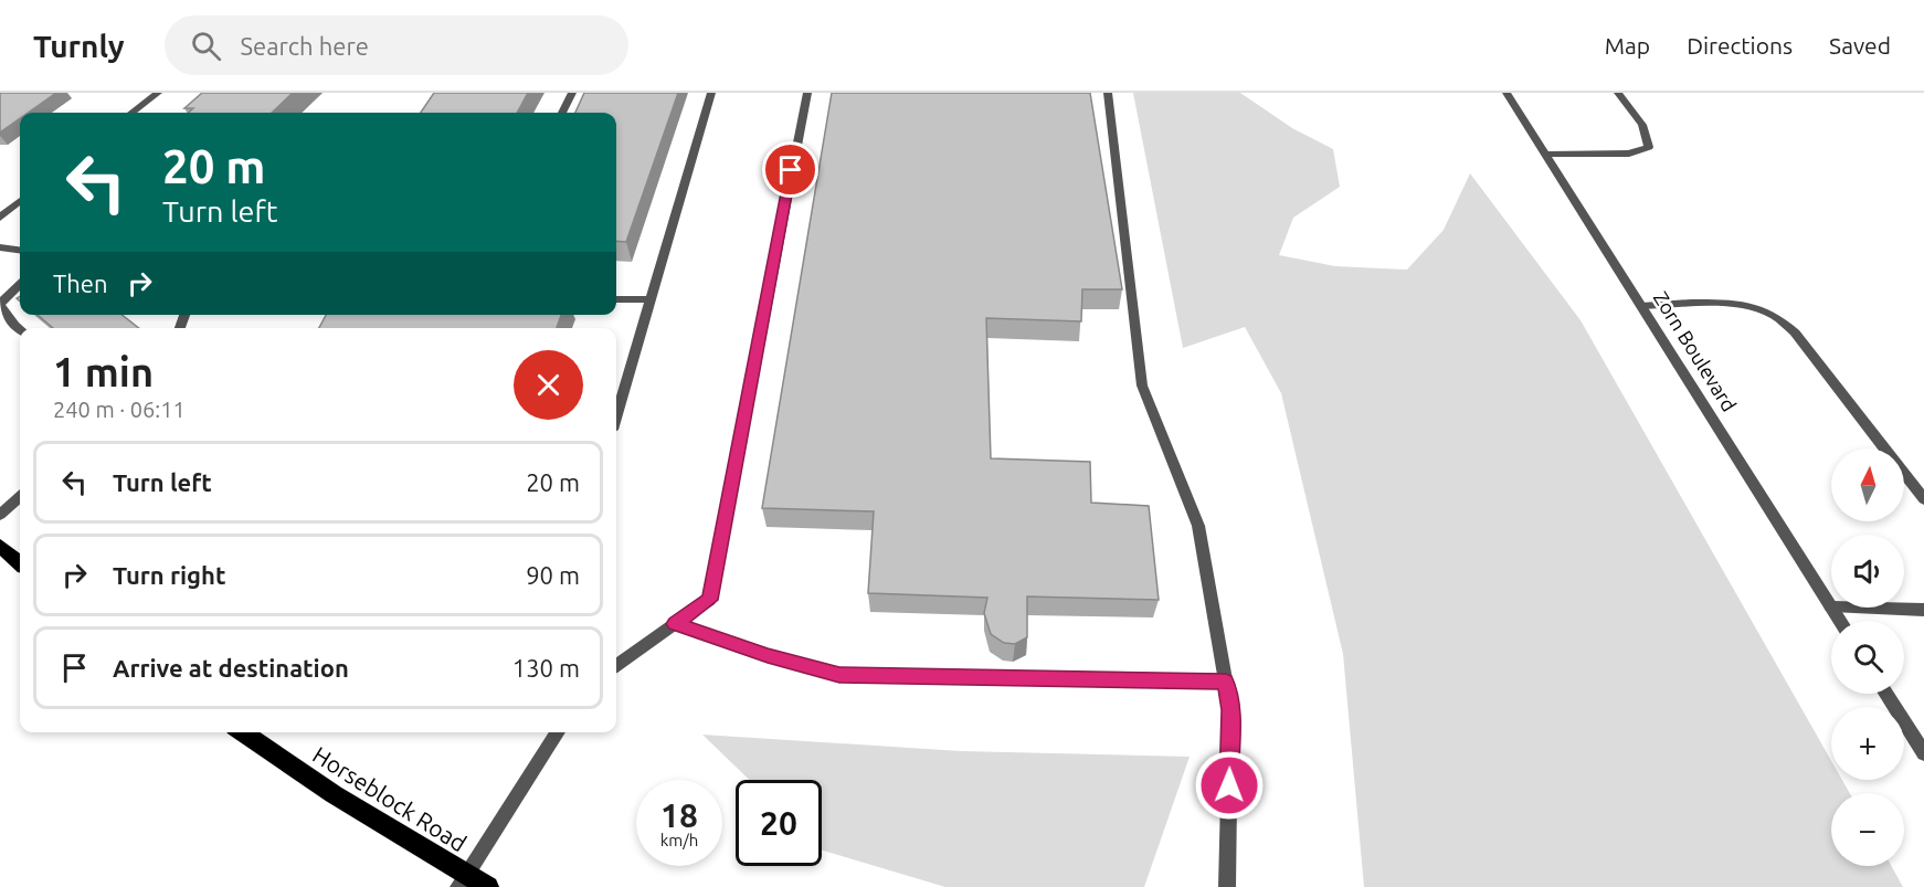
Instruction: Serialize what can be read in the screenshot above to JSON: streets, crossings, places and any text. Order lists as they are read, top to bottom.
{
  "streets": {
    "main road": ["Horseblock Road"],
    "street": ["Zorn Boulevard"]
  },
  "north": "top",
  "page": {
    "header": "Turnly",
    "search": "Search here",
    "nav": ["Map", "Directions", "Saved"],
    "turn": ["20 m", "Turn left"],
    "then": "Then",
    "heading": ["1 min", "240 m · 06:11"],
    "list": [
      {
        "name": "Turn left",
        "value": "20 m"
      },
      {
        "name": "Turn right",
        "value": "90 m"
      },
      {
        "name": "Arrive at destination",
        "value": "130 m"
      }
    ],
    "map_buttons": ["+", "−"],
    "speed": "18 km/h",
    "limit": "20"
  }
}
